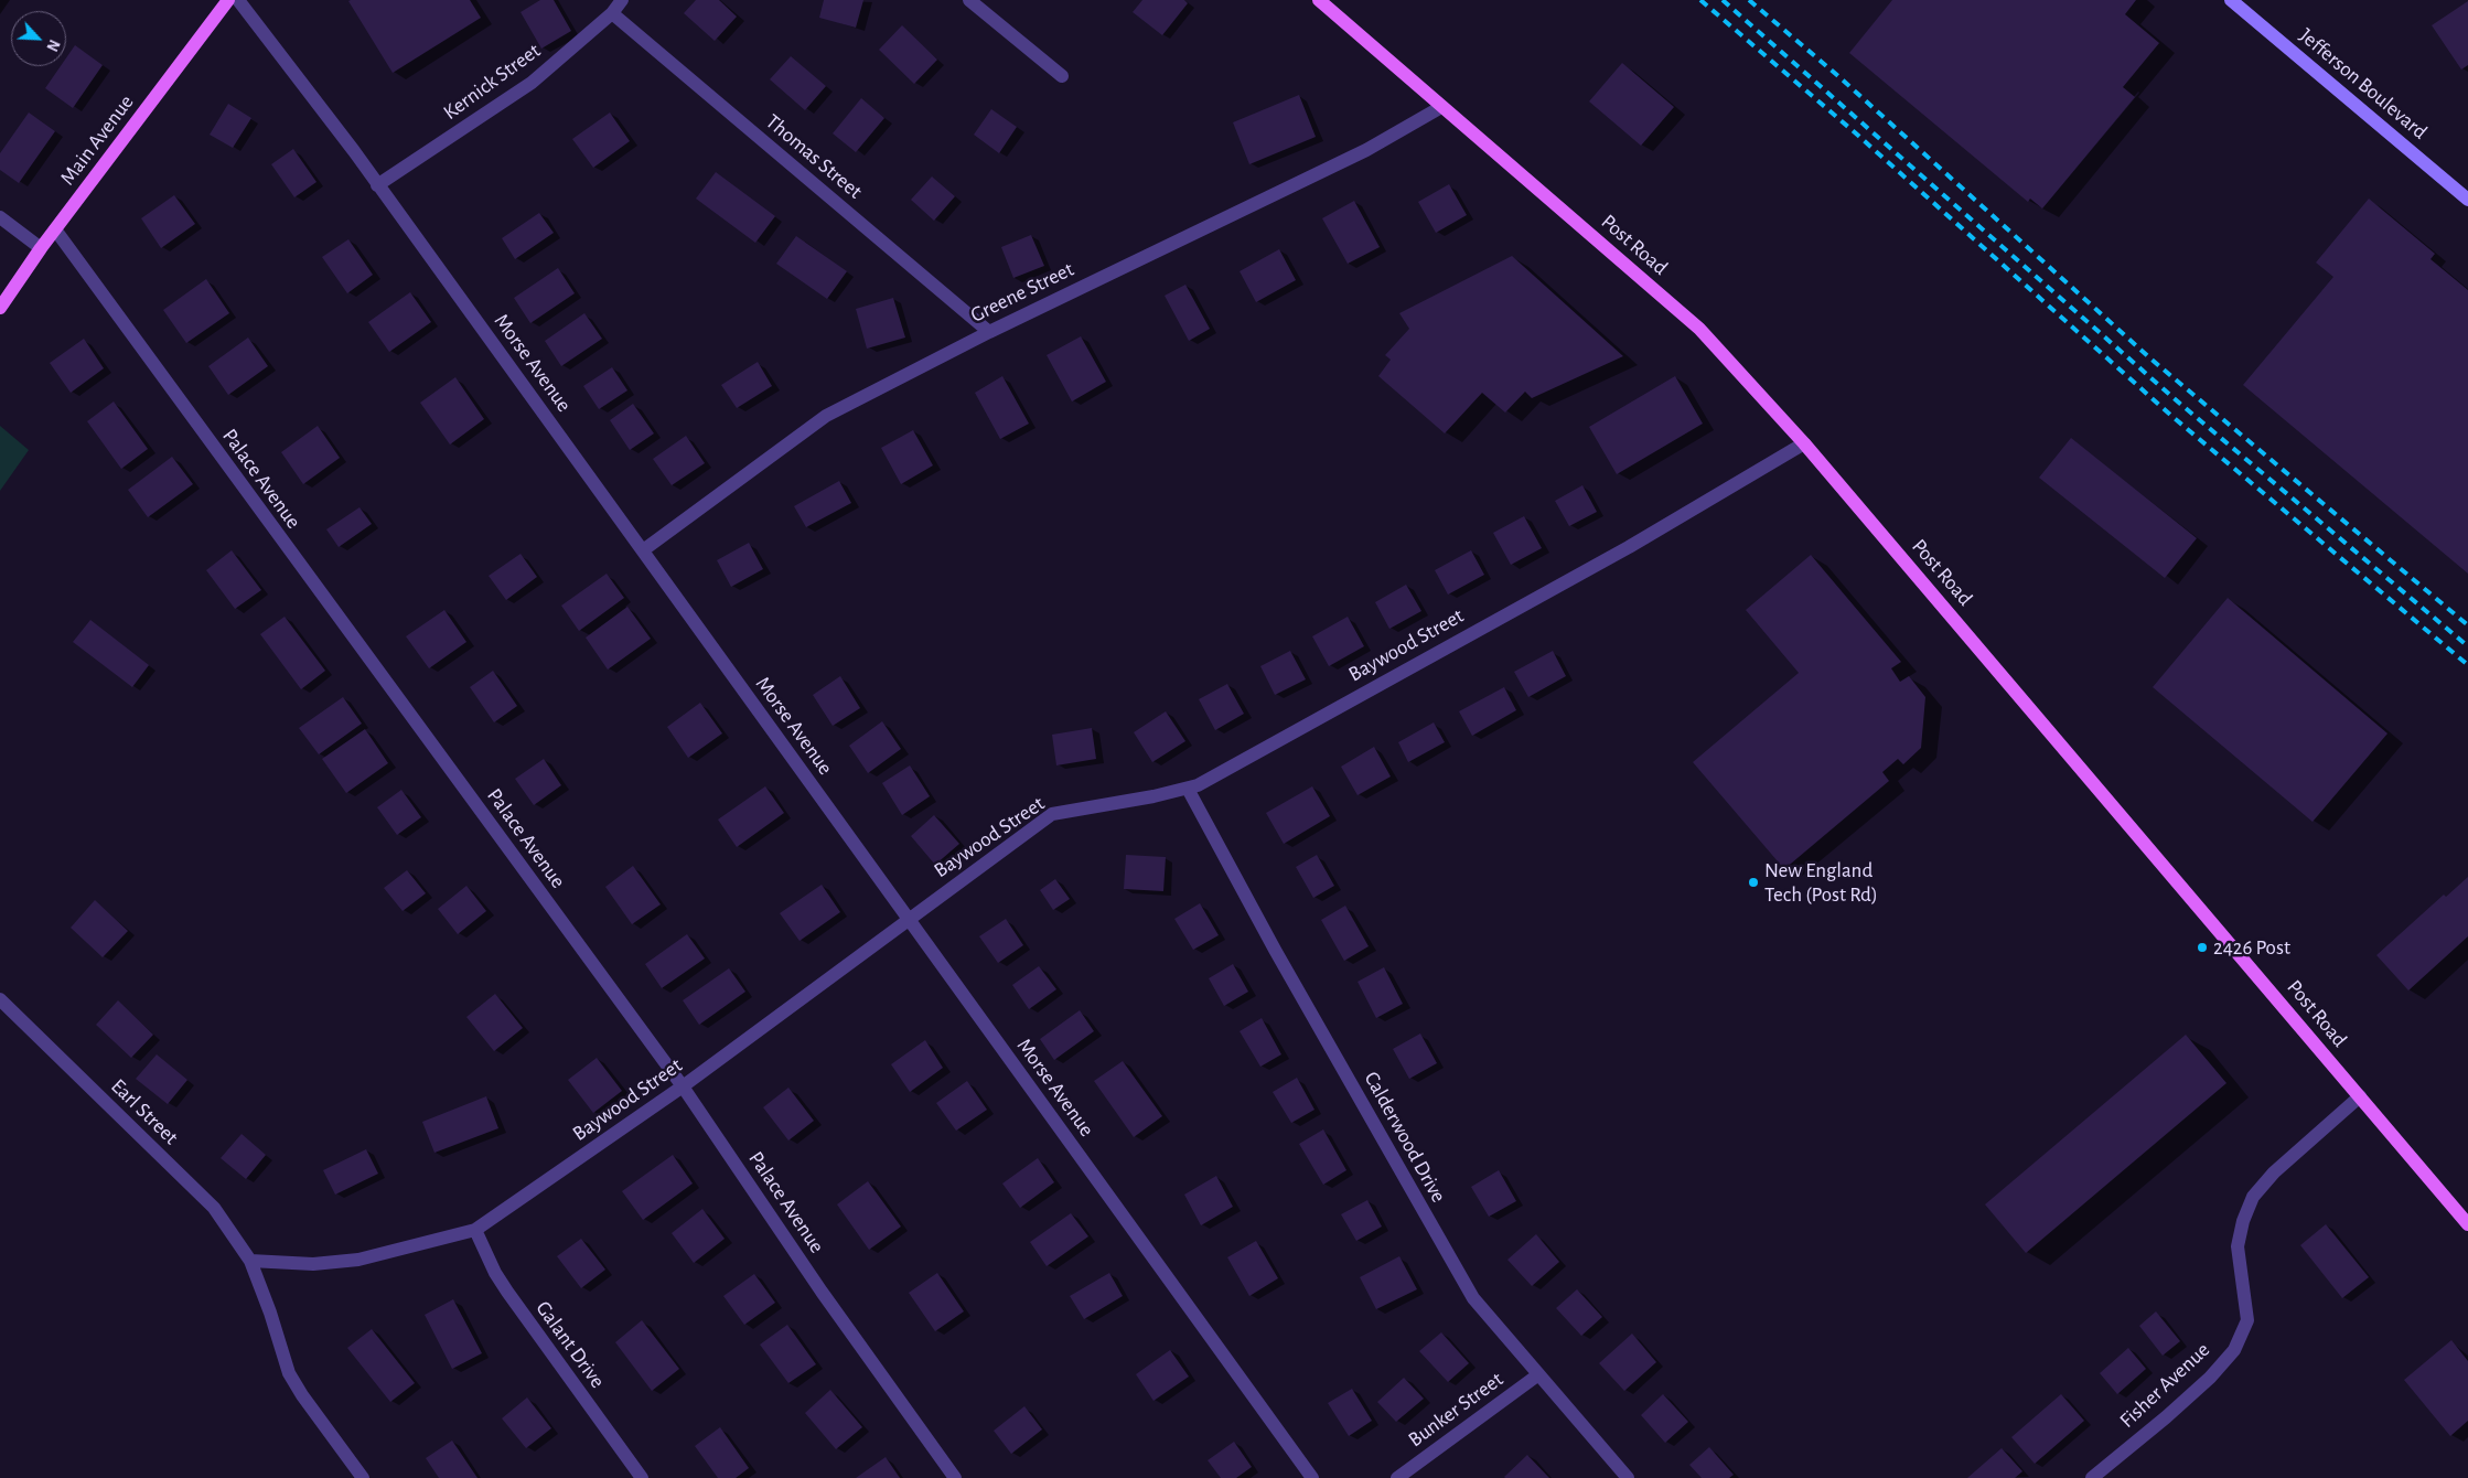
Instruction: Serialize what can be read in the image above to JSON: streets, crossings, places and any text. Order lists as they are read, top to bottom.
{
  "streets": {
    "main road": ["Jefferson Boulevard", "Main Avenue", "Post Road"],
    "street": [
      "Kernick Street",
      "Thomas Street",
      "Greene Street",
      "Morse Avenue",
      "Palace Avenue",
      "Baywood Street",
      "Earl Street",
      "Calderwood Drive",
      "Galant Drive",
      "Fisher Avenue",
      "Bunker Street"
    ]
  },
  "crossings": [
    ["Kernick Street", "Thomas Street"],
    ["Kernick Street", "Morse Avenue"],
    ["Main Avenue", "Palace Avenue"],
    ["Thomas Street", "Greene Street"],
    ["Post Road", "Greene Street"],
    ["Post Road", "Baywood Street"],
    ["Post Road", "Fisher Avenue"],
    ["Greene Street", "Morse Avenue"],
    ["Morse Avenue", "Baywood Street"],
    ["Palace Avenue", "Baywood Street"],
    ["Baywood Street", "Earl Street"],
    ["Baywood Street", "Calderwood Drive"],
    ["Baywood Street", "Galant Drive"],
    ["Calderwood Drive", "Bunker Street"]
  ],
  "places": ["New England Tech (Post Rd)", "2426 Post"],
  "north": "bottom right"
}
